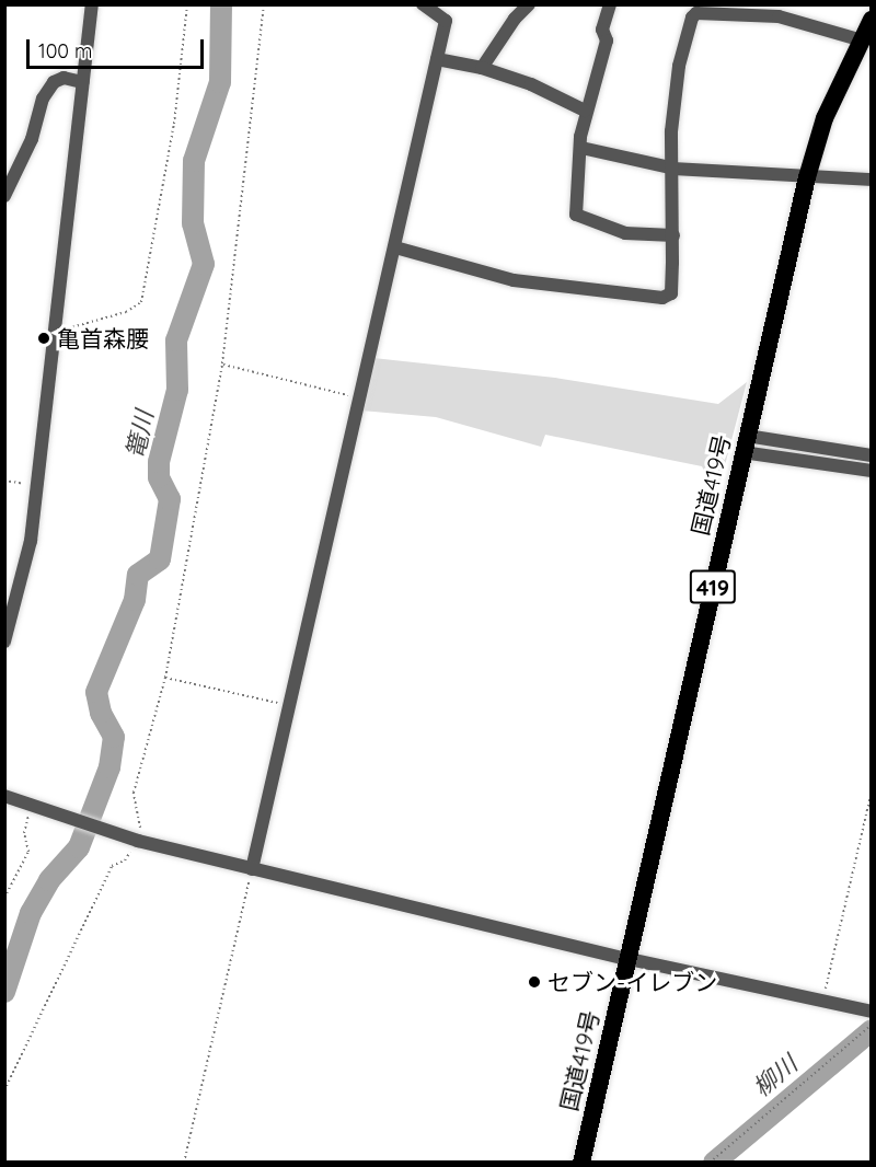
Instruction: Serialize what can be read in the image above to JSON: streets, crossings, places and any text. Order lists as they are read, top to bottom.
{
  "streets": {
    "highway": ["国道419号", "419"]
  },
  "water": ["篭川", "柳川"],
  "places": ["亀首森腰", "セブン-イレブン"],
  "scale_bar": "100 m"
}
